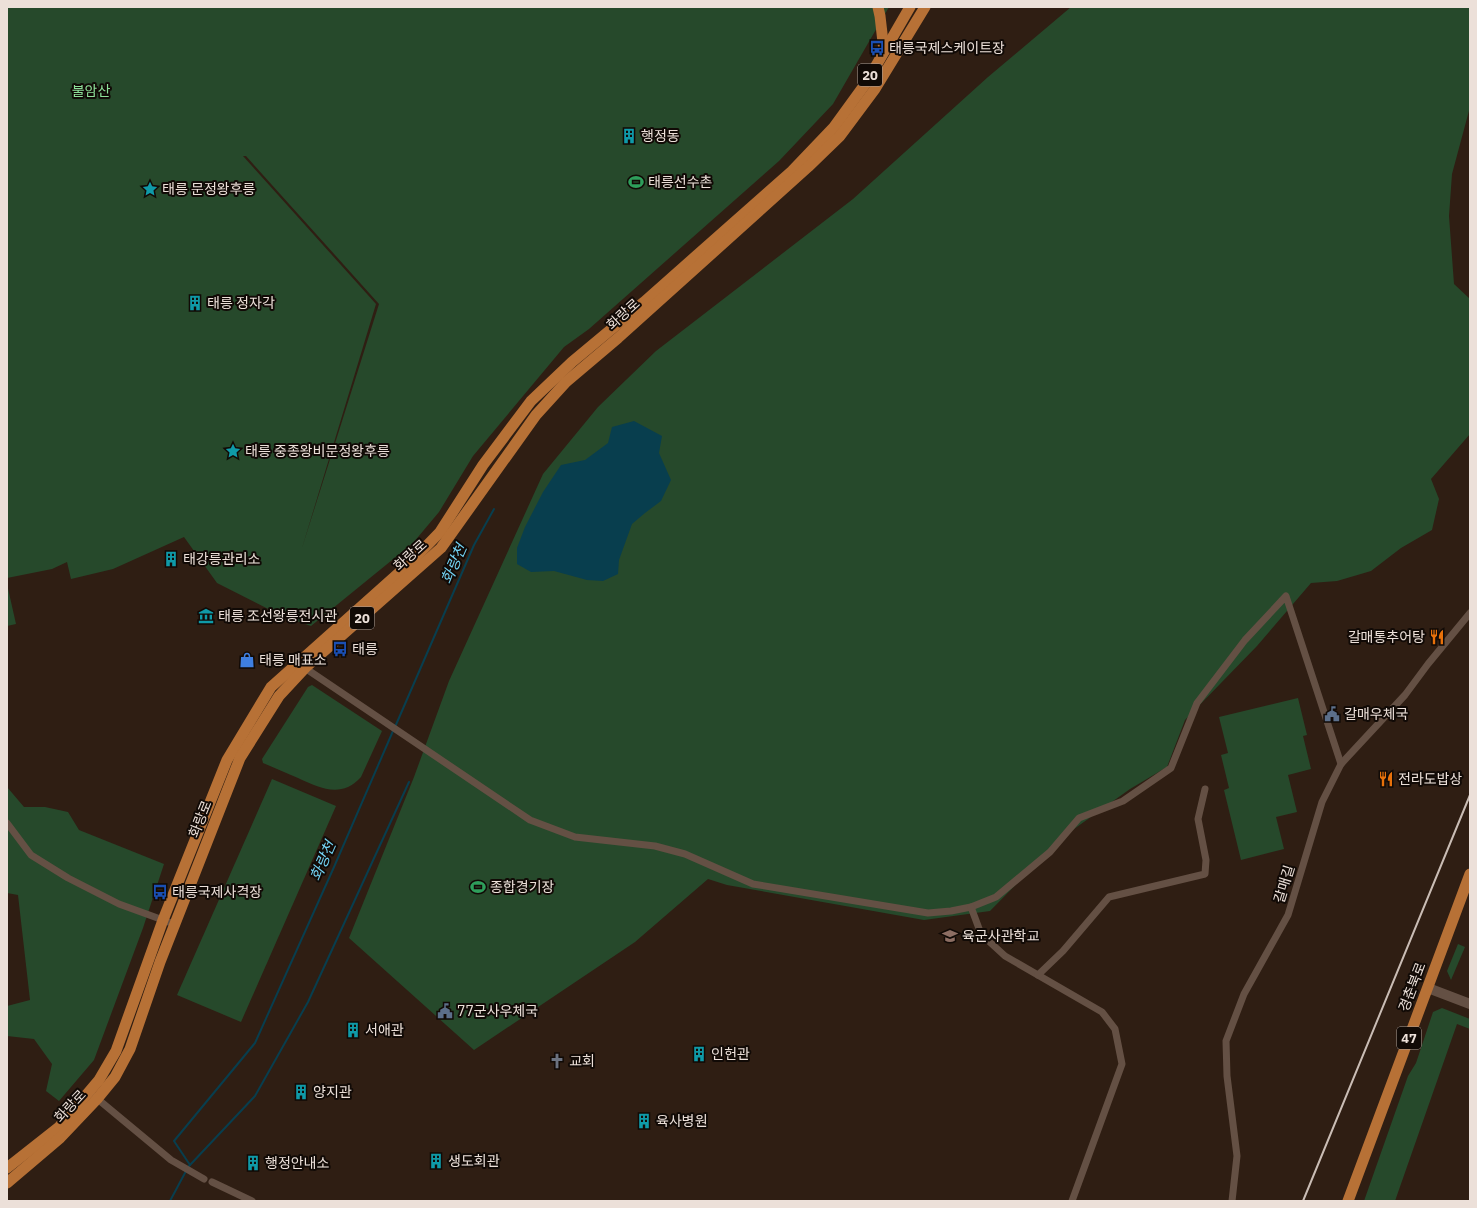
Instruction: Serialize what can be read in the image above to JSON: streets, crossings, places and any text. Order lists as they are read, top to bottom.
{
  "streets": {
    "main road": [
      "20",
      "화랑로",
      "경춘북로",
      "47"
    ],
    "street": ["갈매길"]
  },
  "water": ["화랑천"],
  "parks": ["불암산"],
  "places": {
    "bus stop": ["태릉국제스케이트장", "태릉", "태릉국제사격장"],
    "building": [
      "행정동",
      "태릉 정자각",
      "태강릉관리소",
      "서애관",
      "인헌관",
      "양지관",
      "육사병원",
      "생도회관",
      "행정안내소"
    ],
    "sports": ["태릉선수촌", "종합경기장"],
    "place": ["태릉 문정왕후릉", "태릉 중종왕비문정왕후릉"],
    "museum": ["태릉 조선왕릉전시관"],
    "restaurant": ["갈매통추어탕", "전라도밥상"],
    "shop": ["태릉 매표소"],
    "public building": ["갈매우체국", "77군사우체국"],
    "school or university": ["육군사관학교"],
    "church": ["교회"]
  }
}
